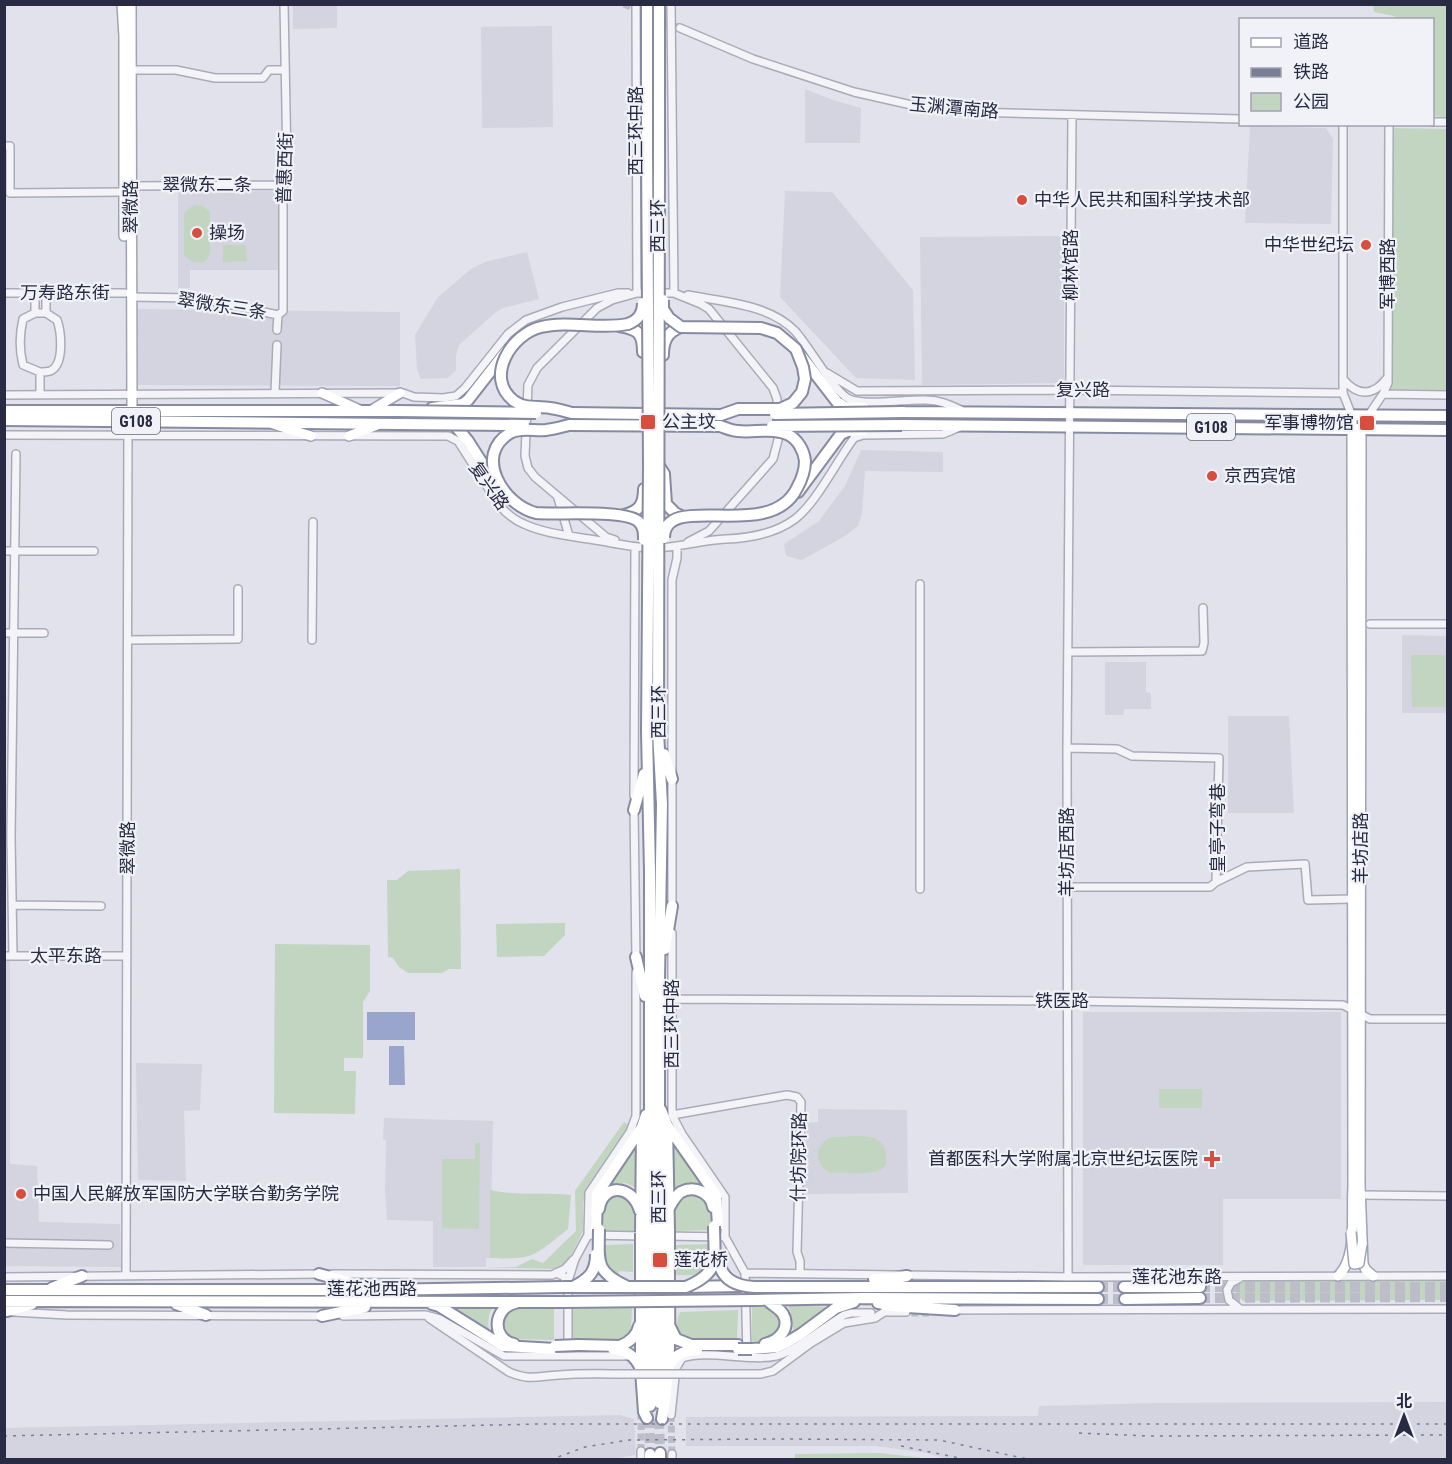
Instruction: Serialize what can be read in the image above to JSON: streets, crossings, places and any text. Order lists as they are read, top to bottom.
{
  "streets": {
    "highway": [
      "西三环",
      "复兴路",
      "G108",
      "莲花池东路",
      "莲花池西路"
    ],
    "main road": ["翠微路", "羊坊店路"],
    "street": [
      "玉渊潭南路",
      "西三环中路",
      "普惠西街",
      "翠微东二条",
      "柳林馆路",
      "军博西路",
      "万寿路东街",
      "翠微东三条",
      "皇亭子弯巷",
      "羊坊店西路",
      "太平东路",
      "铁医路",
      "什坊院环路"
    ]
  },
  "crossings": [
    ["玉渊潭南路", "柳林馆路"],
    ["西三环中路", "西三环"],
    ["西三环中路", "复兴路"],
    ["西三环中路", "铁医路"],
    ["西三环中路", "什坊院环路"],
    ["西三环中路", "莲花池东路"],
    ["西三环中路", "莲花池西路"],
    ["普惠西街", "翠微东二条"],
    ["普惠西街", "翠微东三条"],
    ["翠微东二条", "翠微路"],
    ["翠微路", "万寿路东街"],
    ["翠微路", "翠微东三条"],
    ["翠微路", "复兴路"],
    ["翠微路", "太平东路"],
    ["翠微路", "莲花池西路"],
    ["柳林馆路", "复兴路"],
    ["柳林馆路", "羊坊店西路"],
    ["军博西路", "复兴路"],
    ["军博西路", "羊坊店路"],
    ["万寿路东街", "翠微东三条"],
    ["复兴路", "羊坊店路"],
    ["复兴路", "羊坊店西路"],
    ["皇亭子弯巷", "羊坊店路"],
    ["皇亭子弯巷", "羊坊店西路"],
    ["羊坊店路", "铁医路"],
    ["羊坊店路", "莲花池东路"],
    ["羊坊店西路", "铁医路"],
    ["羊坊店西路", "莲花池东路"],
    ["什坊院环路", "莲花池东路"]
  ],
  "places": {
    "other": [
      "中华人民共和国科学技术部",
      "操场",
      "中华世纪坛",
      "京西宾馆",
      "中国人民解放军国防大学联合勤务学院"
    ],
    "transit": ["公主坟", "军事博物馆", "莲花桥"],
    "health": ["首都医科大学附属北京世纪坛医院"]
  },
  "legend": ["道路", "铁路", "公园"],
  "north": "top"
}
